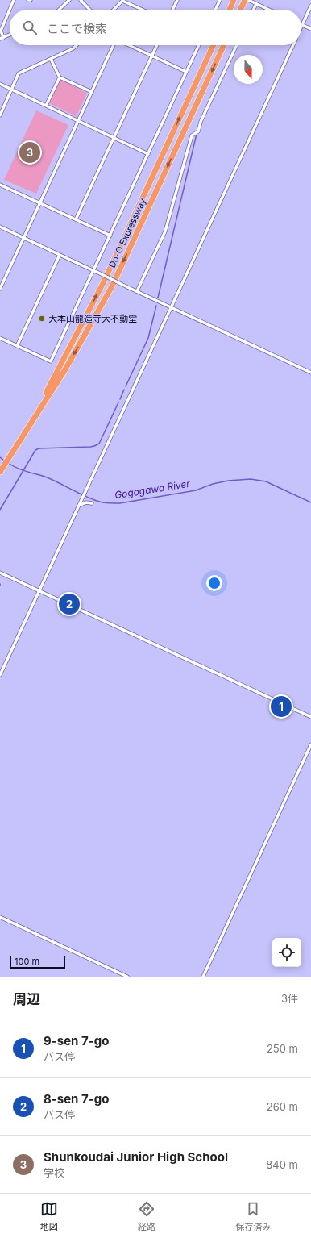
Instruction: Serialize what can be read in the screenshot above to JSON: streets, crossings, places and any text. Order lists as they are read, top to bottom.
{
  "streets": {
    "highway": ["Do-O Expressway"]
  },
  "water": ["Gogogawa River"],
  "places": ["大本山龍造寺大不動堂"],
  "scale_bar": "100 m",
  "north": "bottom",
  "page": {
    "search": "ここで検索",
    "pins": ["3", "2", "1"],
    "scale": "100 m",
    "heading": ["周辺", "3件"],
    "list": [
      {
        "mark": "1",
        "name": "9-sen 7-go",
        "note": "バス停",
        "value": "250 m"
      },
      {
        "mark": "2",
        "name": "8-sen 7-go",
        "note": "バス停",
        "value": "260 m"
      },
      {
        "mark": "3",
        "name": "Shunkoudai Junior High School",
        "note": "学校",
        "value": "840 m"
      }
    ],
    "nav": ["地図", "経路", "保存済み"]
  }
}
